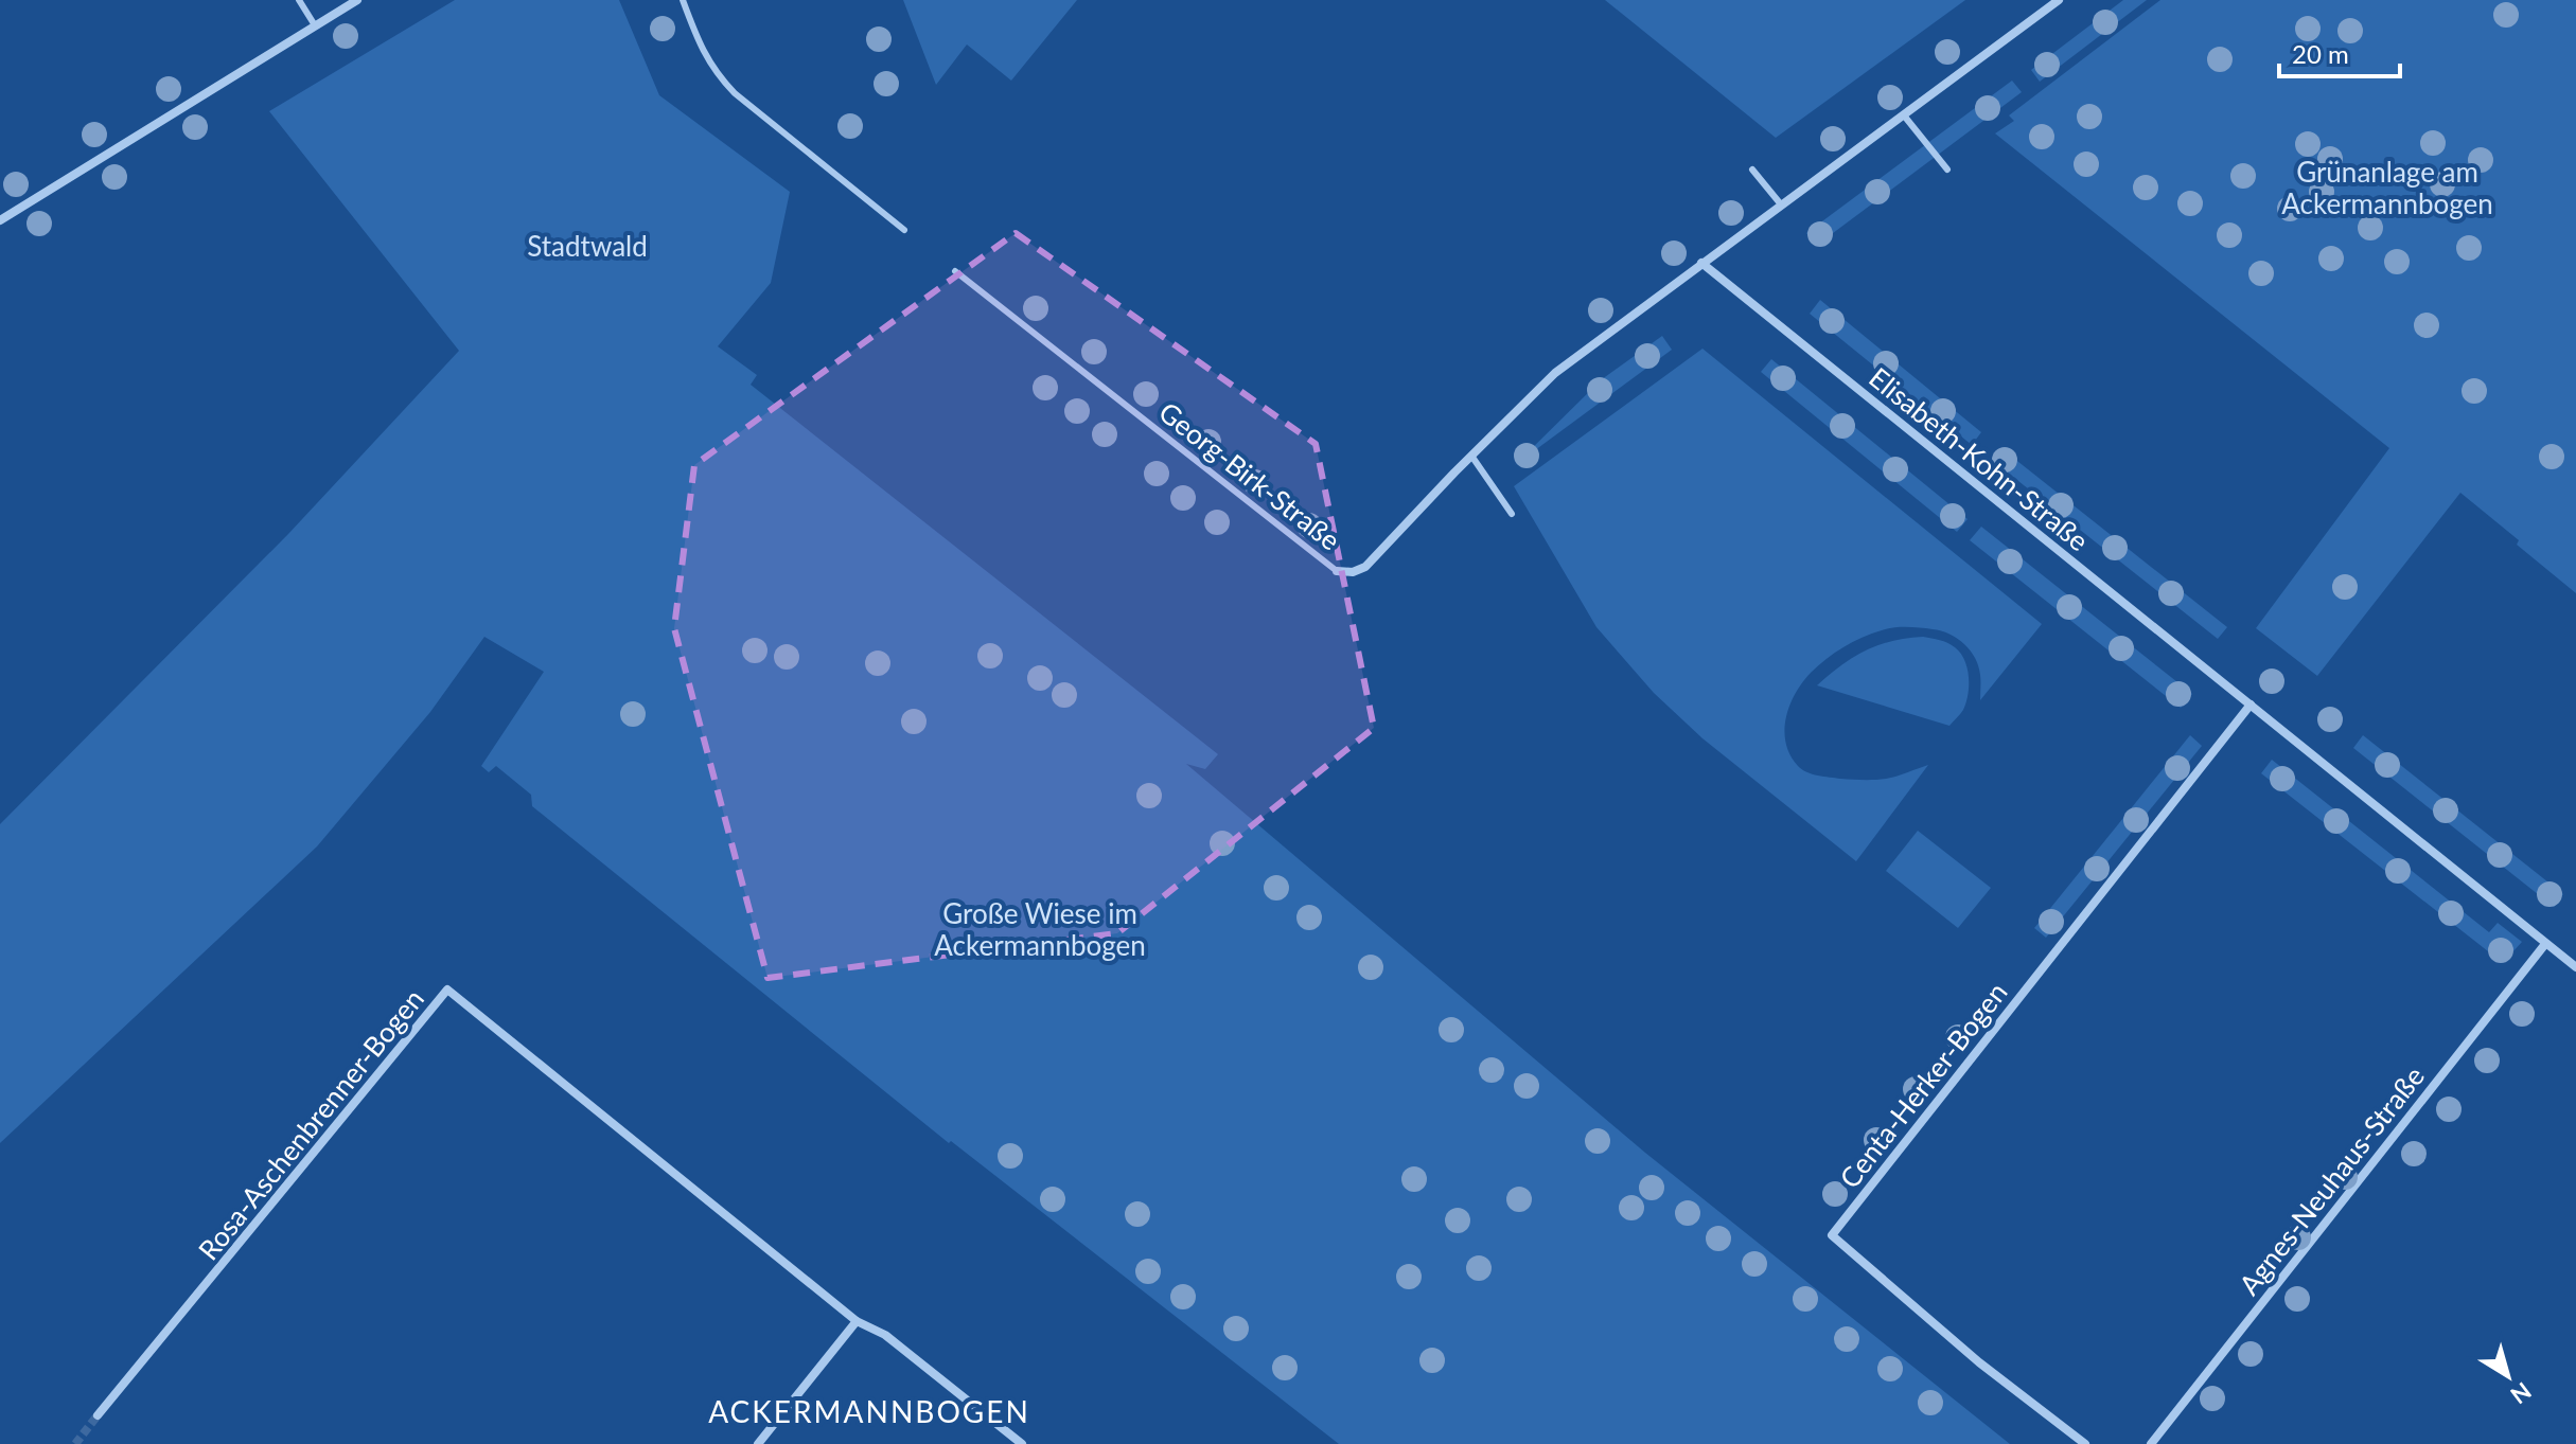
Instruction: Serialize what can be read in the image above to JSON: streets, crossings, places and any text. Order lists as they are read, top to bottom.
{
  "streets": {
    "street": [
      "Elisabeth-Kohn-Straße",
      "Georg-Birk-Straße",
      "Centa-Herker-Bogen",
      "Rosa-Aschenbrenner-Bogen",
      "Agnes-Neuhaus-Straße"
    ]
  },
  "crossings": [
    ["Elisabeth-Kohn-Straße", "Georg-Birk-Straße"],
    ["Elisabeth-Kohn-Straße", "Centa-Herker-Bogen"],
    ["Elisabeth-Kohn-Straße", "Agnes-Neuhaus-Straße"]
  ],
  "districts": ["ACKERMANNBOGEN"],
  "parks": ["Grünanlage am Ackermannbogen", "Stadtwald", "Große Wiese im Ackermannbogen"],
  "scale_bar": "20 m",
  "north": "bottom right"
}
